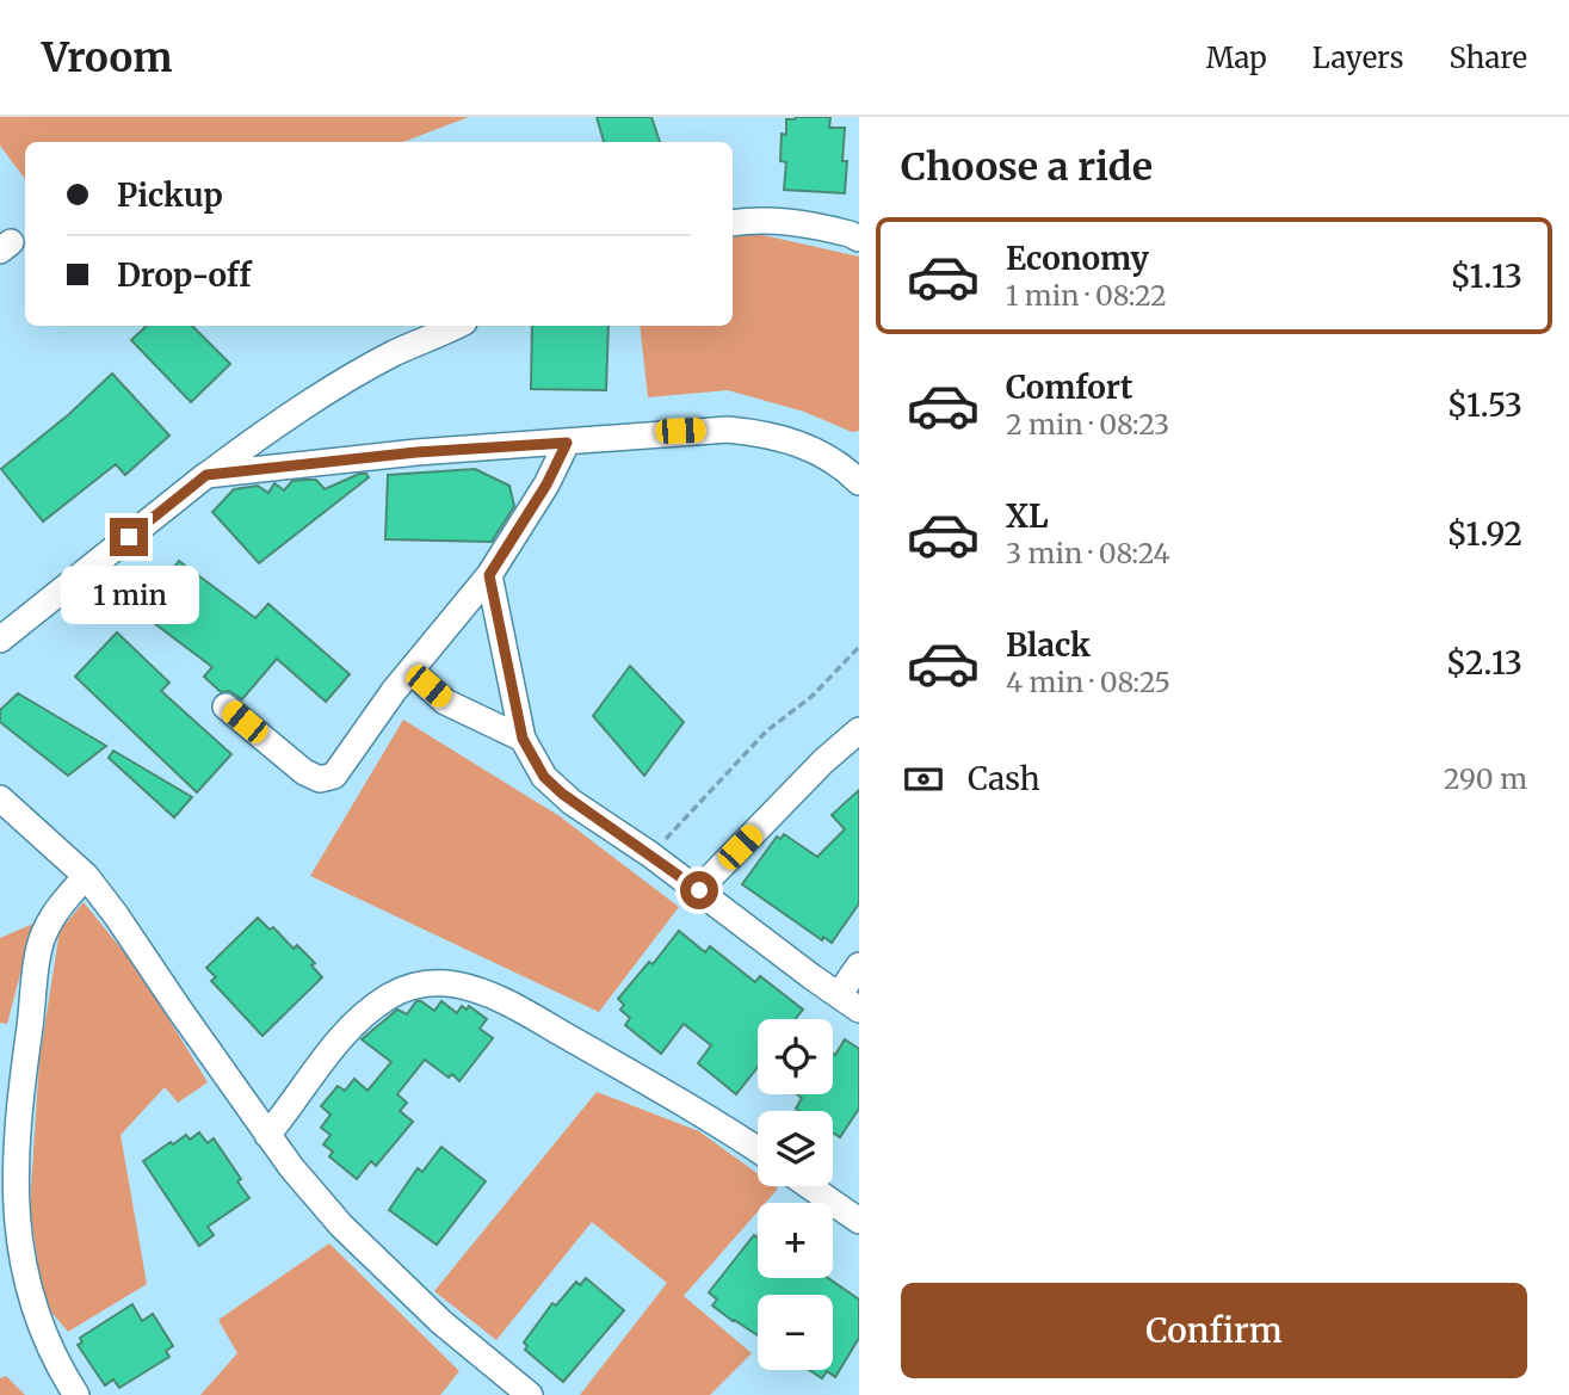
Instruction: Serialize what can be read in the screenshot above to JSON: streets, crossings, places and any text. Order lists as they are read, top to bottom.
{
  "page": {
    "header": "Vroom",
    "nav": ["Map", "Layers", "Share"],
    "heading": "Choose a ride",
    "banner": ["Pickup", "Drop-off"],
    "list": [
      {
        "name": "Economy",
        "note": "1 min · 08:22",
        "value": "$1.13"
      },
      {
        "name": "Comfort",
        "note": "2 min · 08:23",
        "value": "$1.53"
      },
      {
        "name": "XL",
        "note": "3 min · 08:24",
        "value": "$1.92"
      },
      {
        "name": "Black",
        "note": "4 min · 08:25",
        "value": "$2.13"
      }
    ],
    "bubble": "1 min",
    "pay": ["Cash", "290 m"],
    "map_buttons": ["+", "−"],
    "buttons": "Confirm"
  }
}
